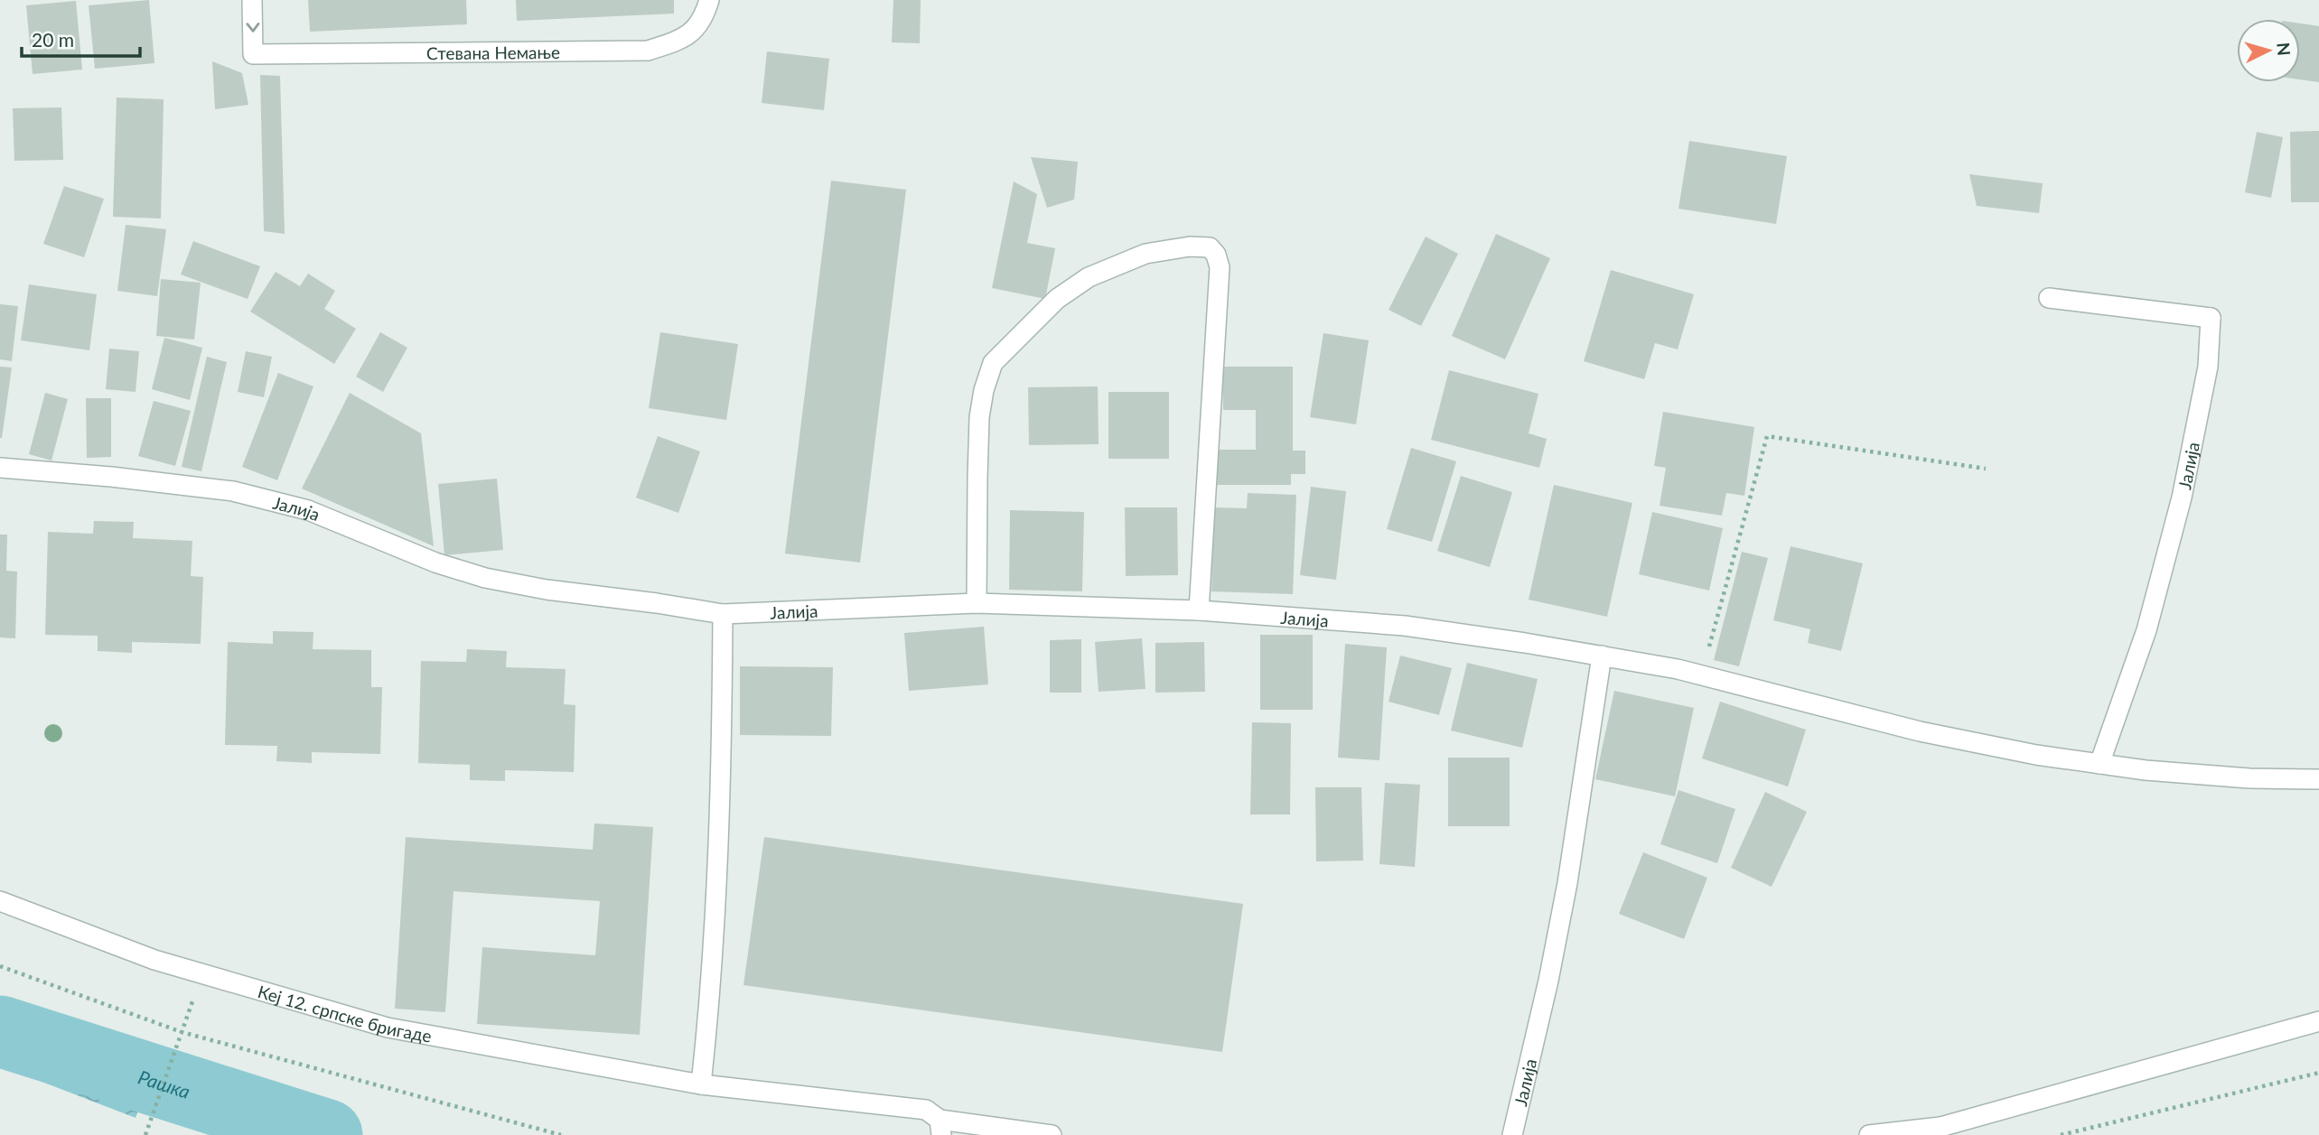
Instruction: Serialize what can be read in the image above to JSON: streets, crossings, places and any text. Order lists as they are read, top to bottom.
{
  "streets": {
    "street": ["Стевана Немање", "Јалија", "Кеј 12. српске бригаде"]
  },
  "one_way": ["Стевана Немање"],
  "water": ["Рашка"],
  "scale_bar": "20 m",
  "north": "right"
}
